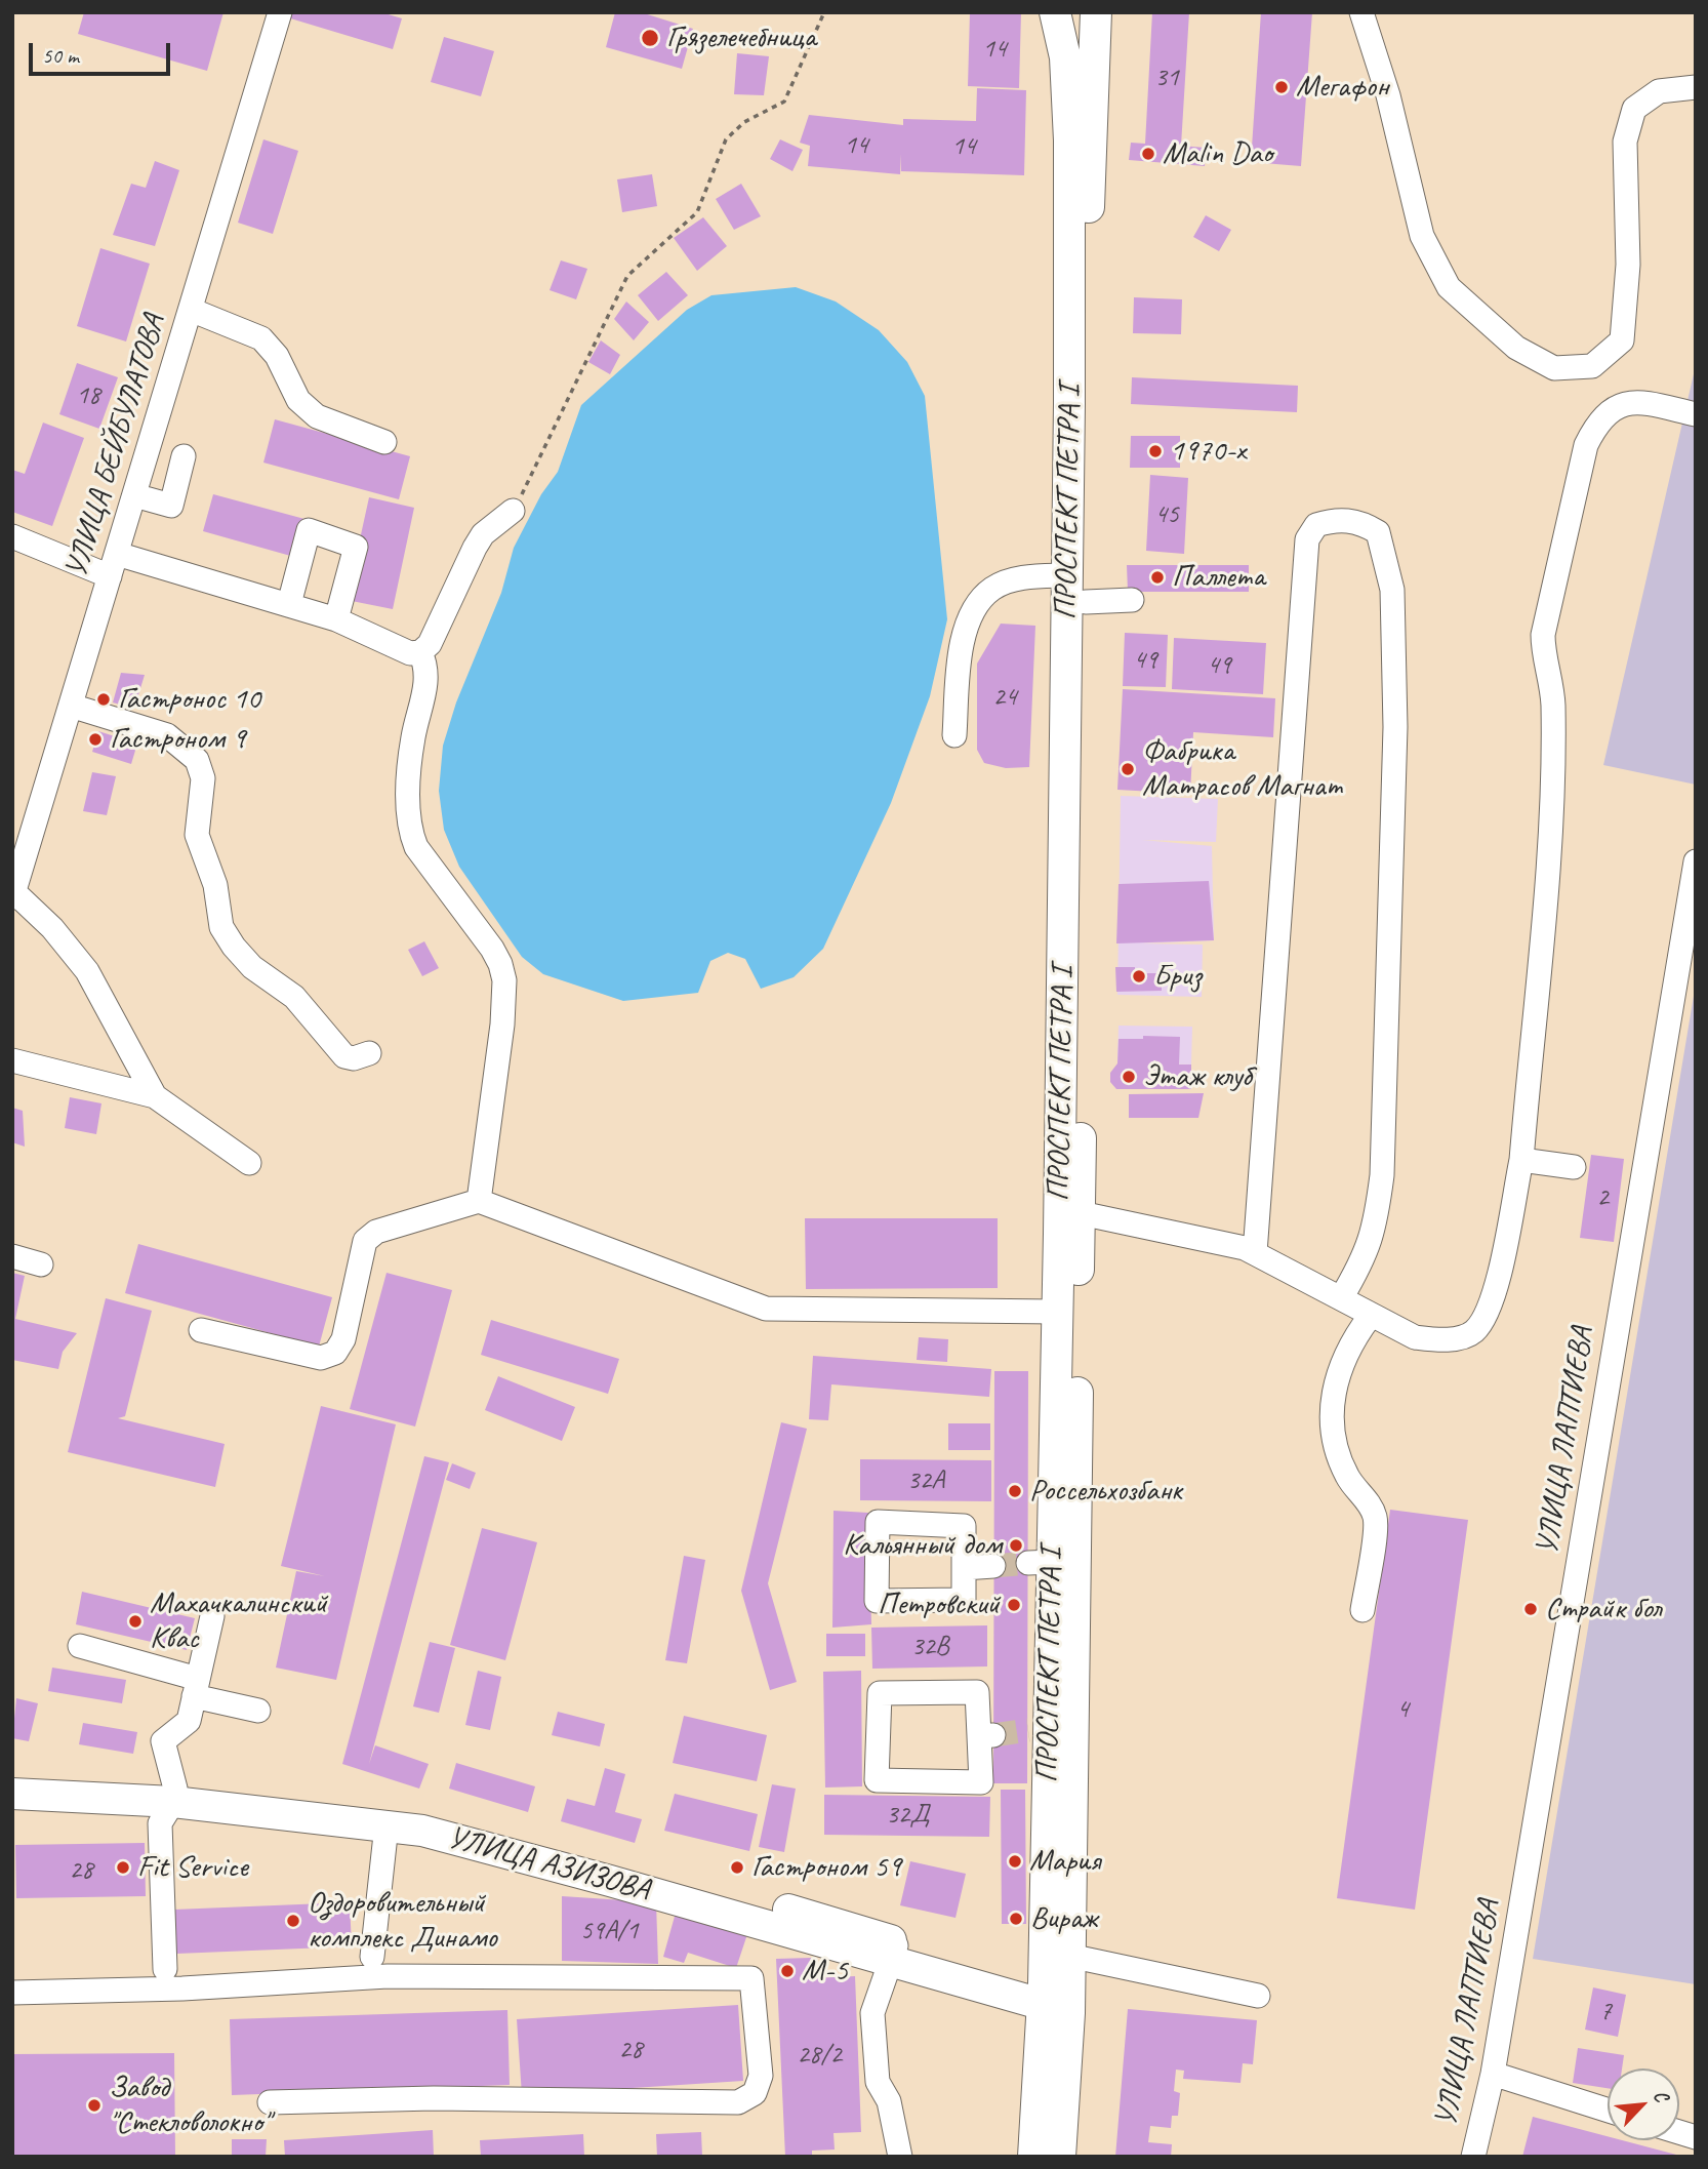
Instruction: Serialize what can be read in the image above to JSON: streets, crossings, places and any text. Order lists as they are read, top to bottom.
{
  "streets": {
    "main road": ["ПРОСПЕКТ ПЕТРА I", "УЛИЦА АЗИЗОВА"],
    "street": ["УЛИЦА БЕЙБУЛАТОВА", "УЛИЦА ЛАПТИЕВА"]
  },
  "crossings": [
    ["ПРОСПЕКТ ПЕТРА I", "УЛИЦА АЗИЗОВА"]
  ],
  "places": [
    "Грязелечебница",
    "Мегафон",
    "Malin Dao",
    "1970-х",
    "Паллета",
    "Гастронос 10",
    "Гастроном 9",
    "Фабрика Матрасов Магнат",
    "Бриз",
    "Этаж клуб",
    "Россельхозбанк",
    "Кальянный дом",
    "Петровский",
    "Страйк бол",
    "Махачкалинский Квас",
    "Мария",
    "Fit Service",
    "Гастроном 59",
    "Вираж",
    "Оздоровительный комплекс Динамо",
    "М-5",
    "Завод \"Стекловолокно\""
  ],
  "house_numbers": [
    "14",
    "31",
    "14",
    "14",
    "18",
    "45",
    "49",
    "49",
    "24",
    "2",
    "32А",
    "32В",
    "4",
    "32Д",
    "28",
    "59А/1",
    "7",
    "28",
    "28/2"
  ],
  "scale_bar": "50 m",
  "north": "top right"
}
